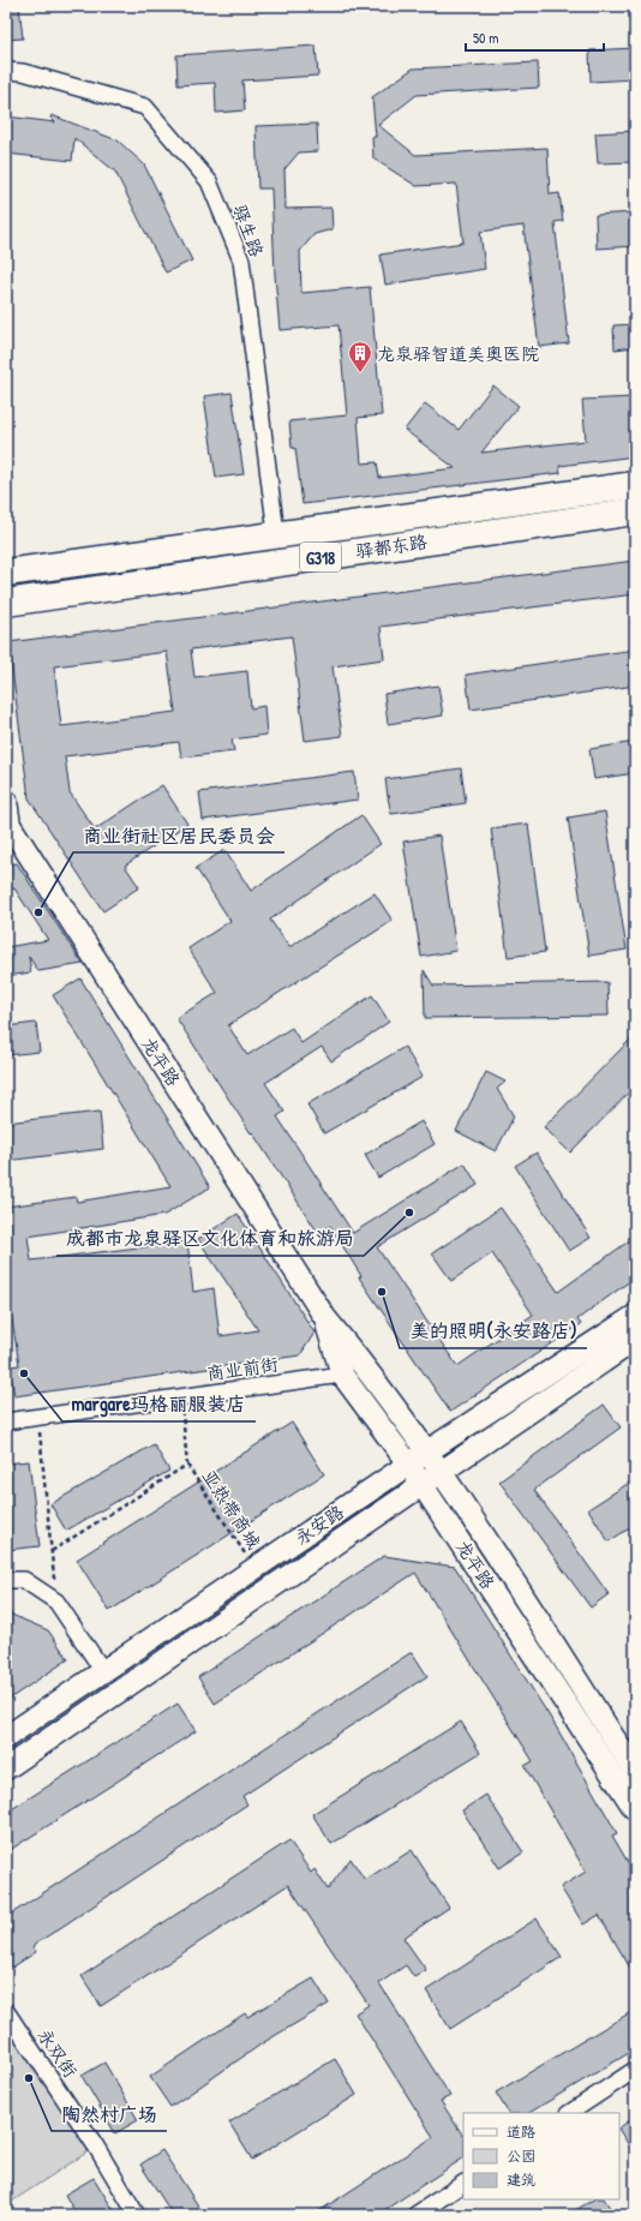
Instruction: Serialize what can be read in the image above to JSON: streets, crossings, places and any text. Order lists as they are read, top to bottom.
{
  "streets": {
    "highway": ["驿都东路", "G318"],
    "street": [
      "驿生路",
      "龙平路",
      "商业前街",
      "永安路",
      "永双街"
    ],
    "path": ["亚热带商城"]
  },
  "crossings": [
    ["驿生路", "驿都东路"],
    ["龙平路", "商业前街"],
    ["龙平路", "永安路"],
    ["亚热带商城", "永安路"]
  ],
  "places": {
    "building": ["龙泉驿智道美奥医院"],
    "other": [
      "商业街社区居民委员会",
      "成都市龙泉驿区文化体育和旅游局",
      "美的照明(永安路店)",
      "margare玛格丽服装店",
      "陶然村广场"
    ]
  },
  "legend": ["道路", "公园", "建筑"],
  "scale_bar": "50 m"
}
